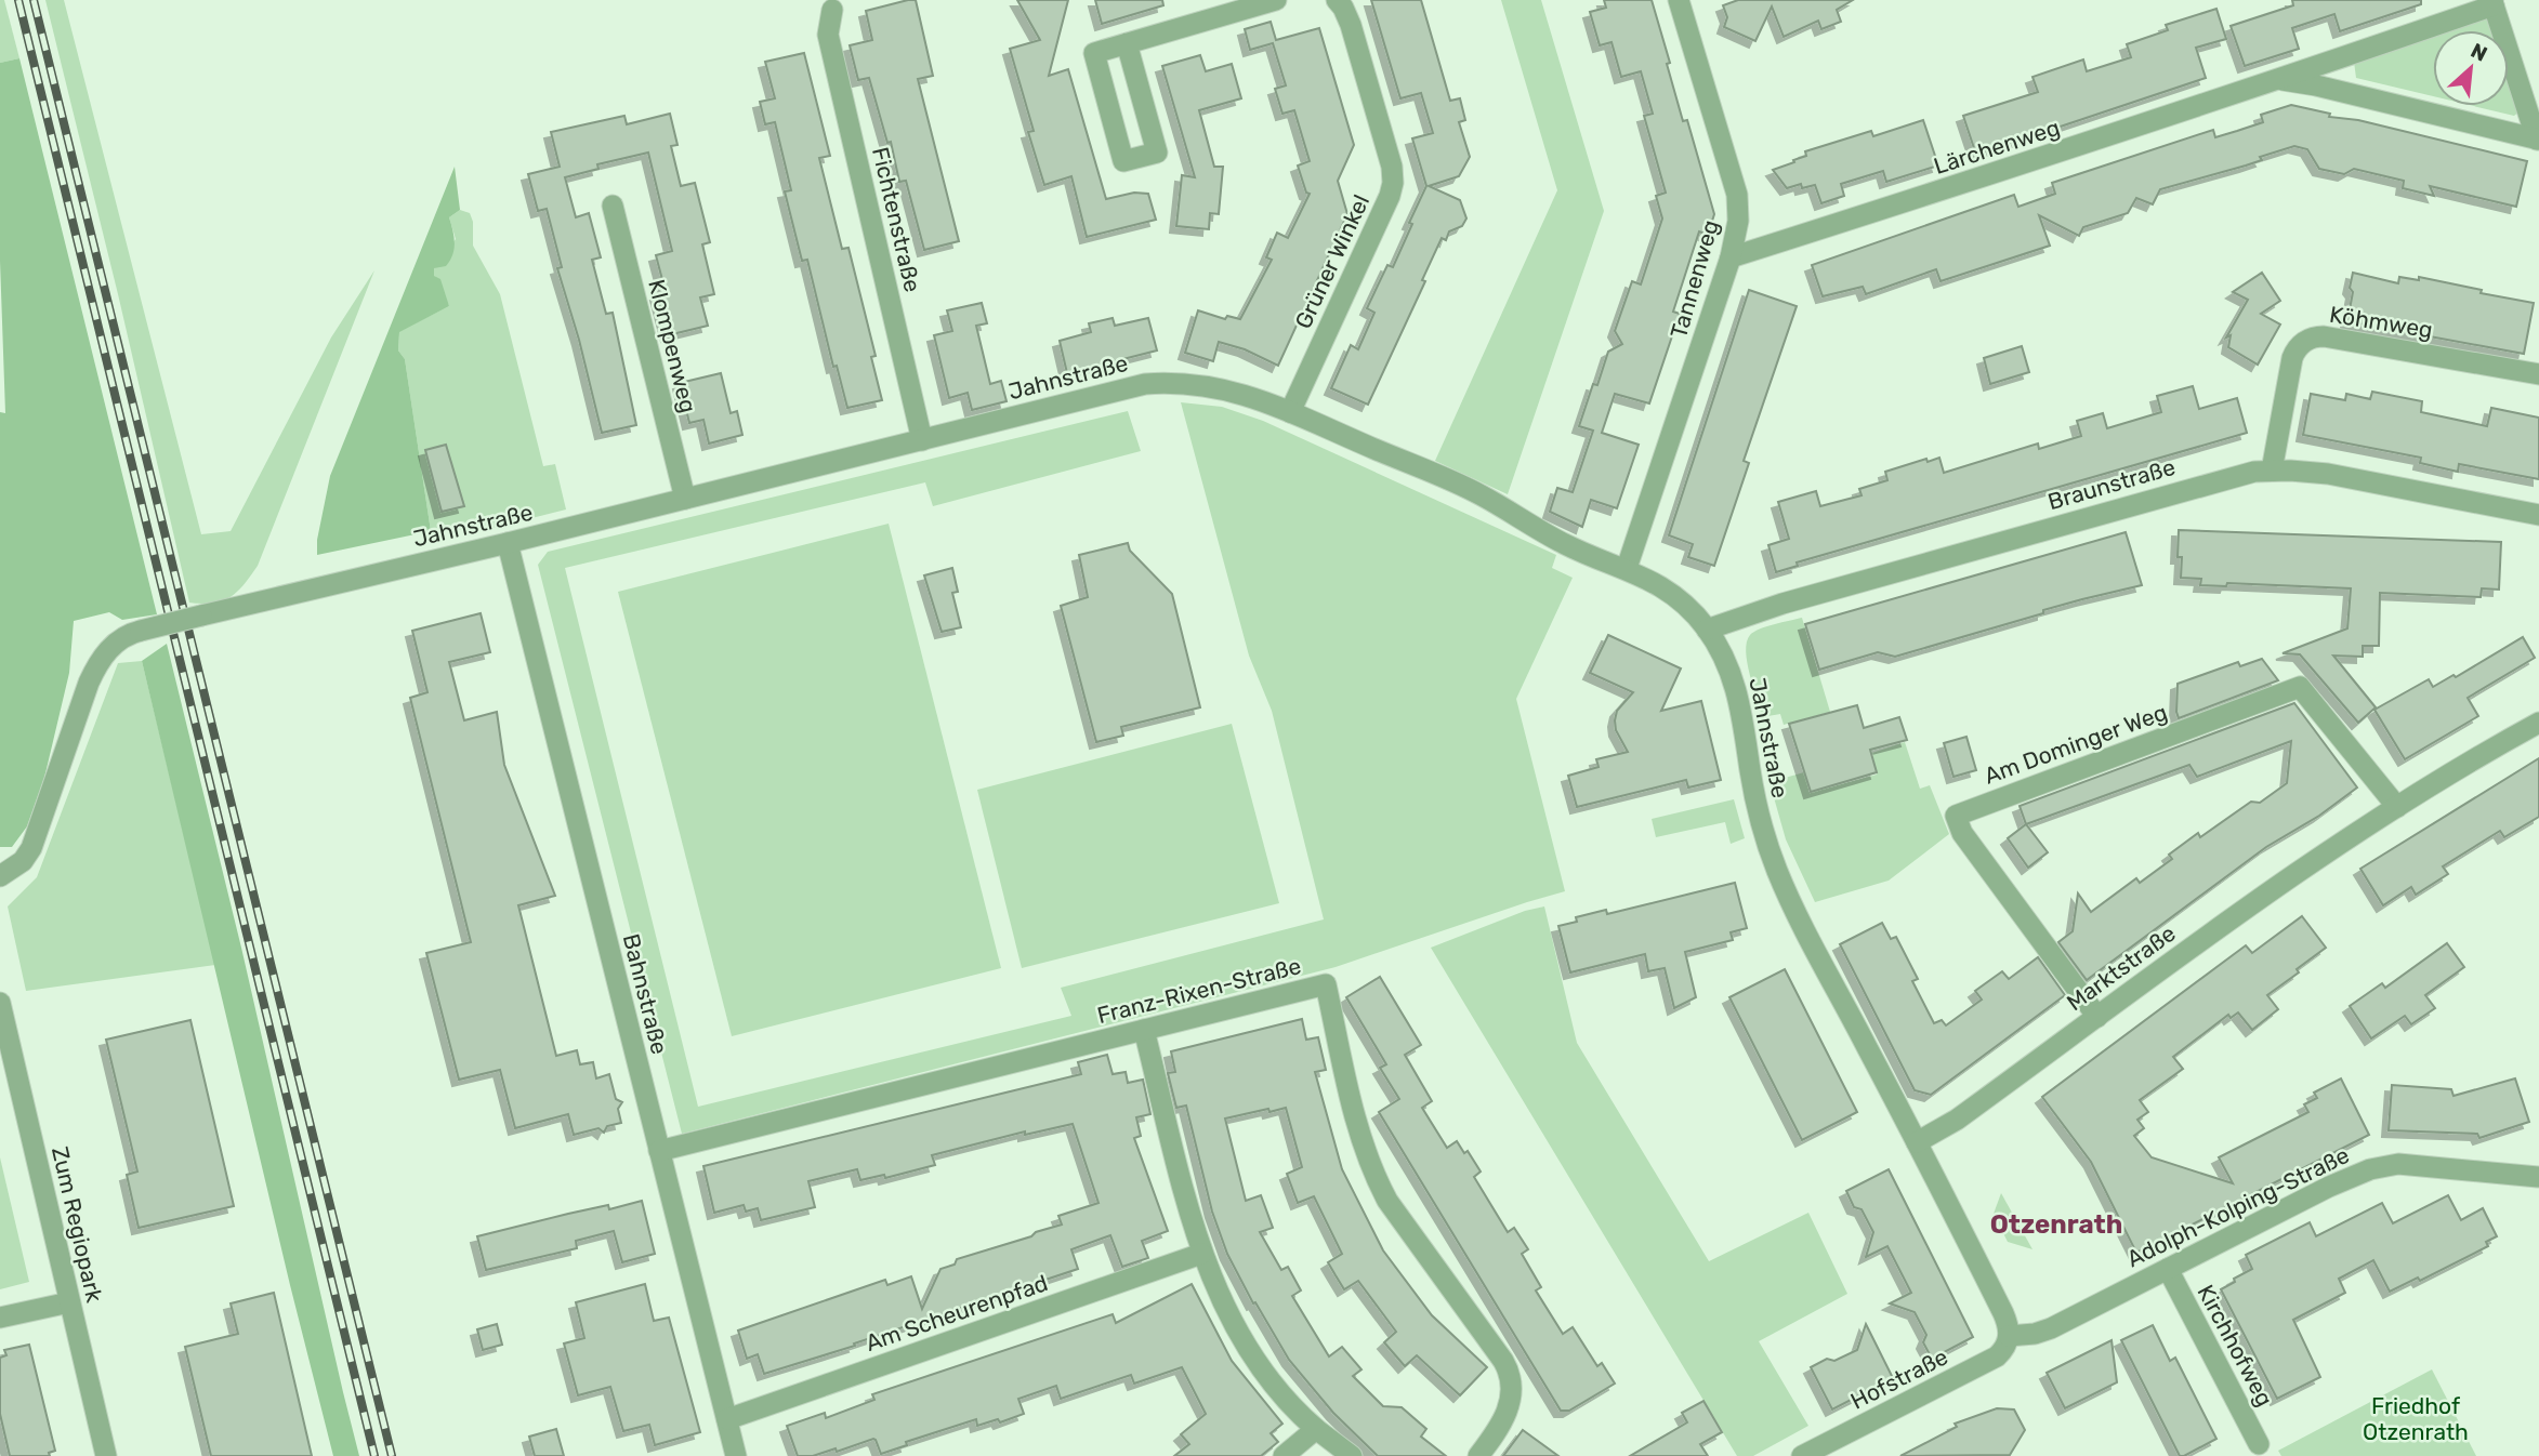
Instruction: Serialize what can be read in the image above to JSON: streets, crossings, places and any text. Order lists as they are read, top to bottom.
{
  "streets": {
    "street": [
      "Lärchenweg",
      "Fichtenstraße",
      "Grüner Winkel",
      "Tannenweg",
      "Köhmweg",
      "Klompenweg",
      "Jahnstraße",
      "Braunstraße",
      "Am Dominger Weg",
      "Marktstraße",
      "Franz-Rixen-Straße",
      "Bahnstraße",
      "Adolph-Kolping-Straße",
      "Zum Regiopark",
      "Am Scheurenpfad",
      "Kirchhofweg",
      "Hofstraße"
    ]
  },
  "crossings": [
    ["Lärchenweg", "Tannenweg"],
    ["Fichtenstraße", "Jahnstraße"],
    ["Grüner Winkel", "Jahnstraße"],
    ["Tannenweg", "Jahnstraße"],
    ["Köhmweg", "Braunstraße"],
    ["Klompenweg", "Jahnstraße"],
    ["Jahnstraße", "Braunstraße"],
    ["Jahnstraße", "Marktstraße"],
    ["Jahnstraße", "Bahnstraße"],
    ["Am Dominger Weg", "Marktstraße"],
    ["Franz-Rixen-Straße", "Bahnstraße"],
    ["Bahnstraße", "Am Scheurenpfad"],
    ["Adolph-Kolping-Straße", "Kirchhofweg"],
    ["Adolph-Kolping-Straße", "Hofstraße"]
  ],
  "districts": ["Otzenrath"],
  "parks": ["Friedhof Otzenrath"],
  "north": "top right"
}
